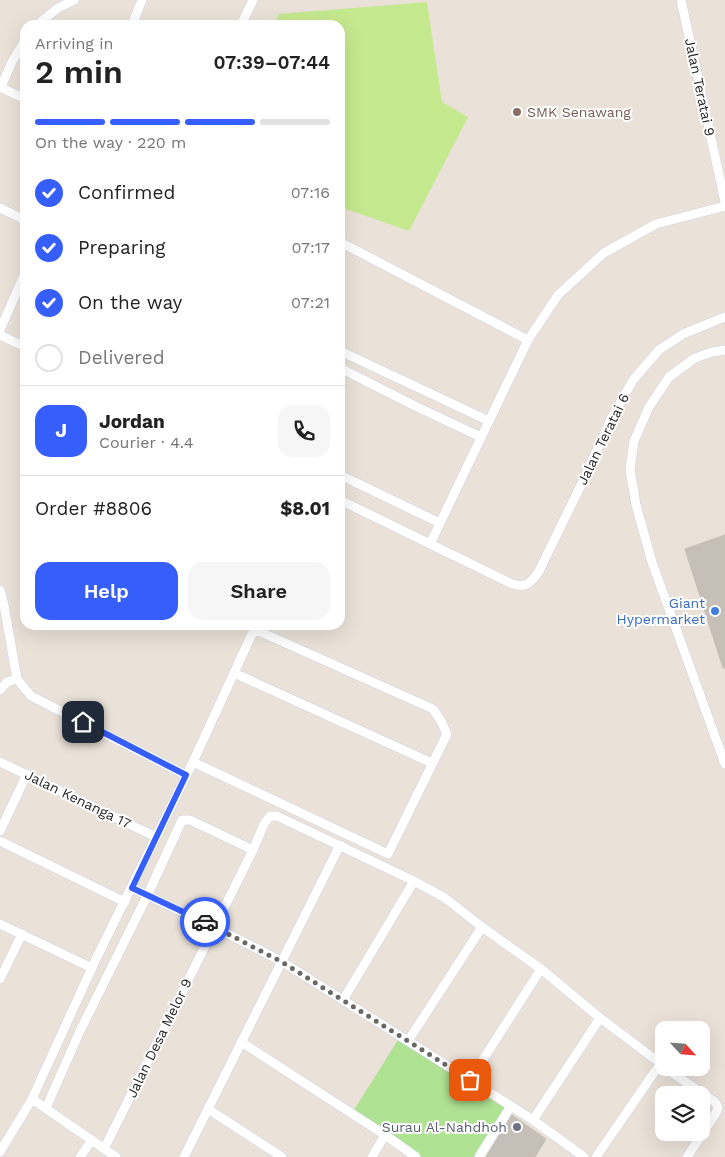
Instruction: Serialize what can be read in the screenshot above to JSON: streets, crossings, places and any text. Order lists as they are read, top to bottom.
{
  "streets": {
    "street": [
      "Jalan Teratai 9",
      "Jalan Teratai 6",
      "Jalan Kenanga 17",
      "Jalan Desa Melor 9"
    ]
  },
  "places": ["SMK Senawang", "Giant Hypermarket", "Surau Al-Nahdhoh"],
  "north": "bottom right",
  "page": {
    "heading": ["2 min", "Arriving in", "07:39–07:44"],
    "panel": [
      "Jordan",
      "Courier · 4.4",
      "Order #8806",
      "$8.01"
    ],
    "bar": "On the way · 220 m",
    "list": [
      ["Confirmed", "07:16"],
      ["Preparing", "07:17"],
      ["On the way", "07:21"],
      "Delivered"
    ],
    "round": "J",
    "buttons": ["Help", "Share"]
  }
}
